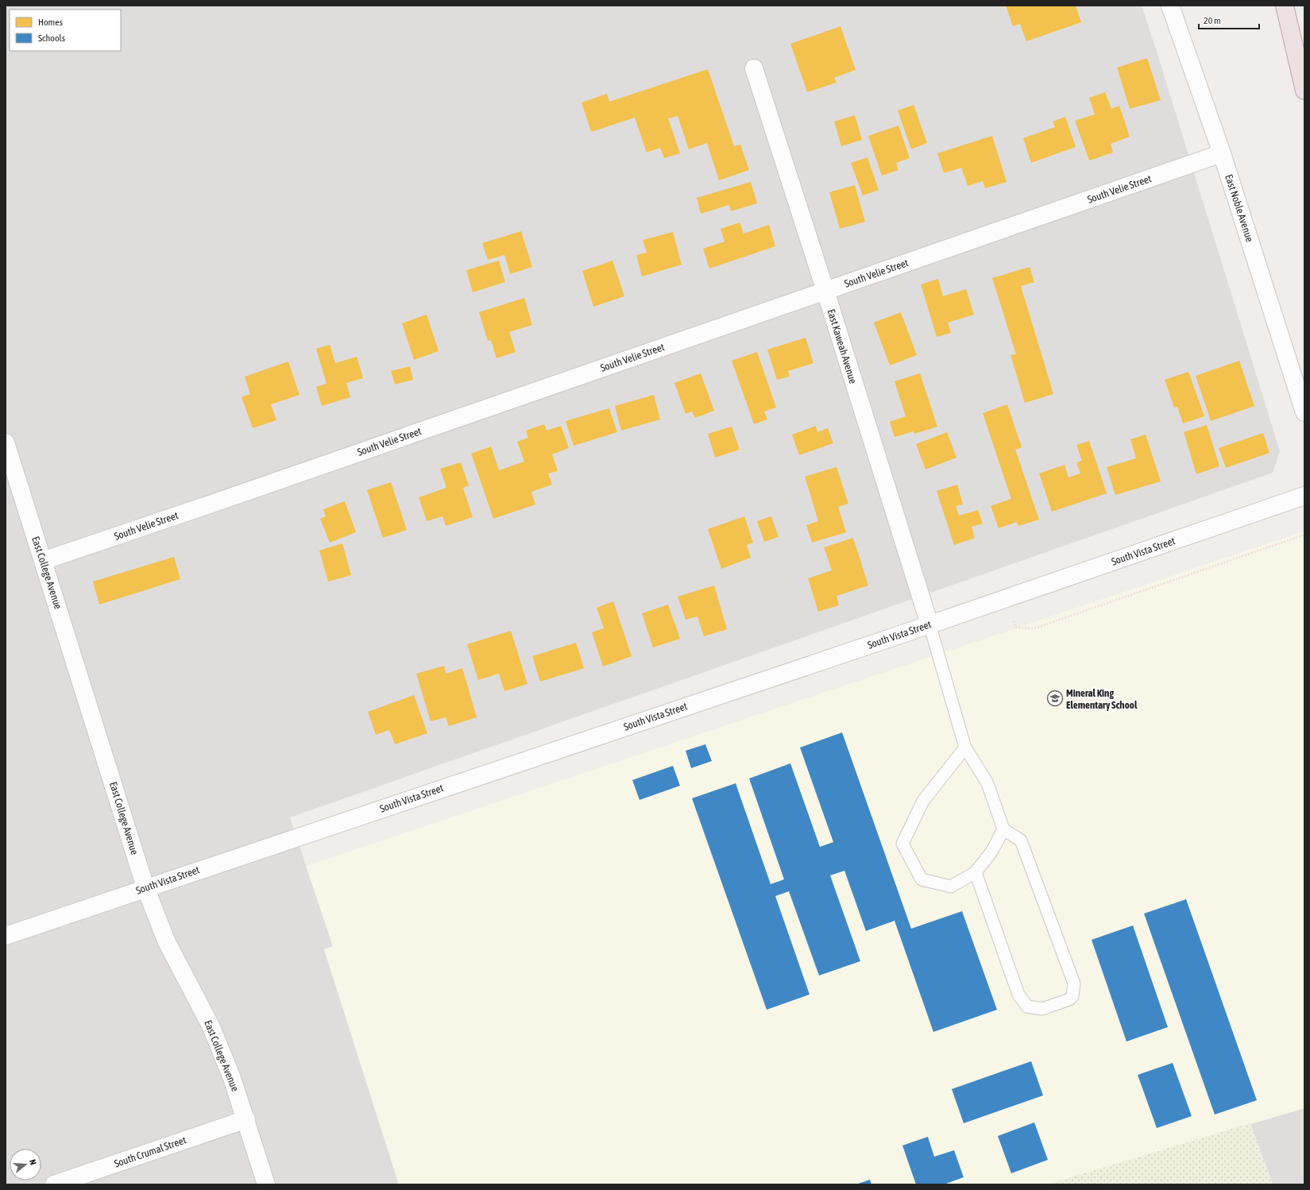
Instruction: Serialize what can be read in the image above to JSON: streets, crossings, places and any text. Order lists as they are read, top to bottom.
{
  "streets": {
    "street": [
      "South Velie Street",
      "East Noble Avenue",
      "East Kaweah Avenue",
      "South Vista Street",
      "East College Avenue",
      "South Crumal Street"
    ]
  },
  "crossings": [
    ["South Velie Street", "East Noble Avenue"],
    ["South Velie Street", "East Kaweah Avenue"],
    ["South Velie Street", "East College Avenue"],
    ["East Kaweah Avenue", "South Vista Street"],
    ["South Vista Street", "East College Avenue"],
    ["East College Avenue", "South Crumal Street"]
  ],
  "places": {
    "school or university": ["Mineral King Elementary School"]
  },
  "legend": ["Homes", "Schools"],
  "scale_bar": "20 m",
  "north": "right"
}
